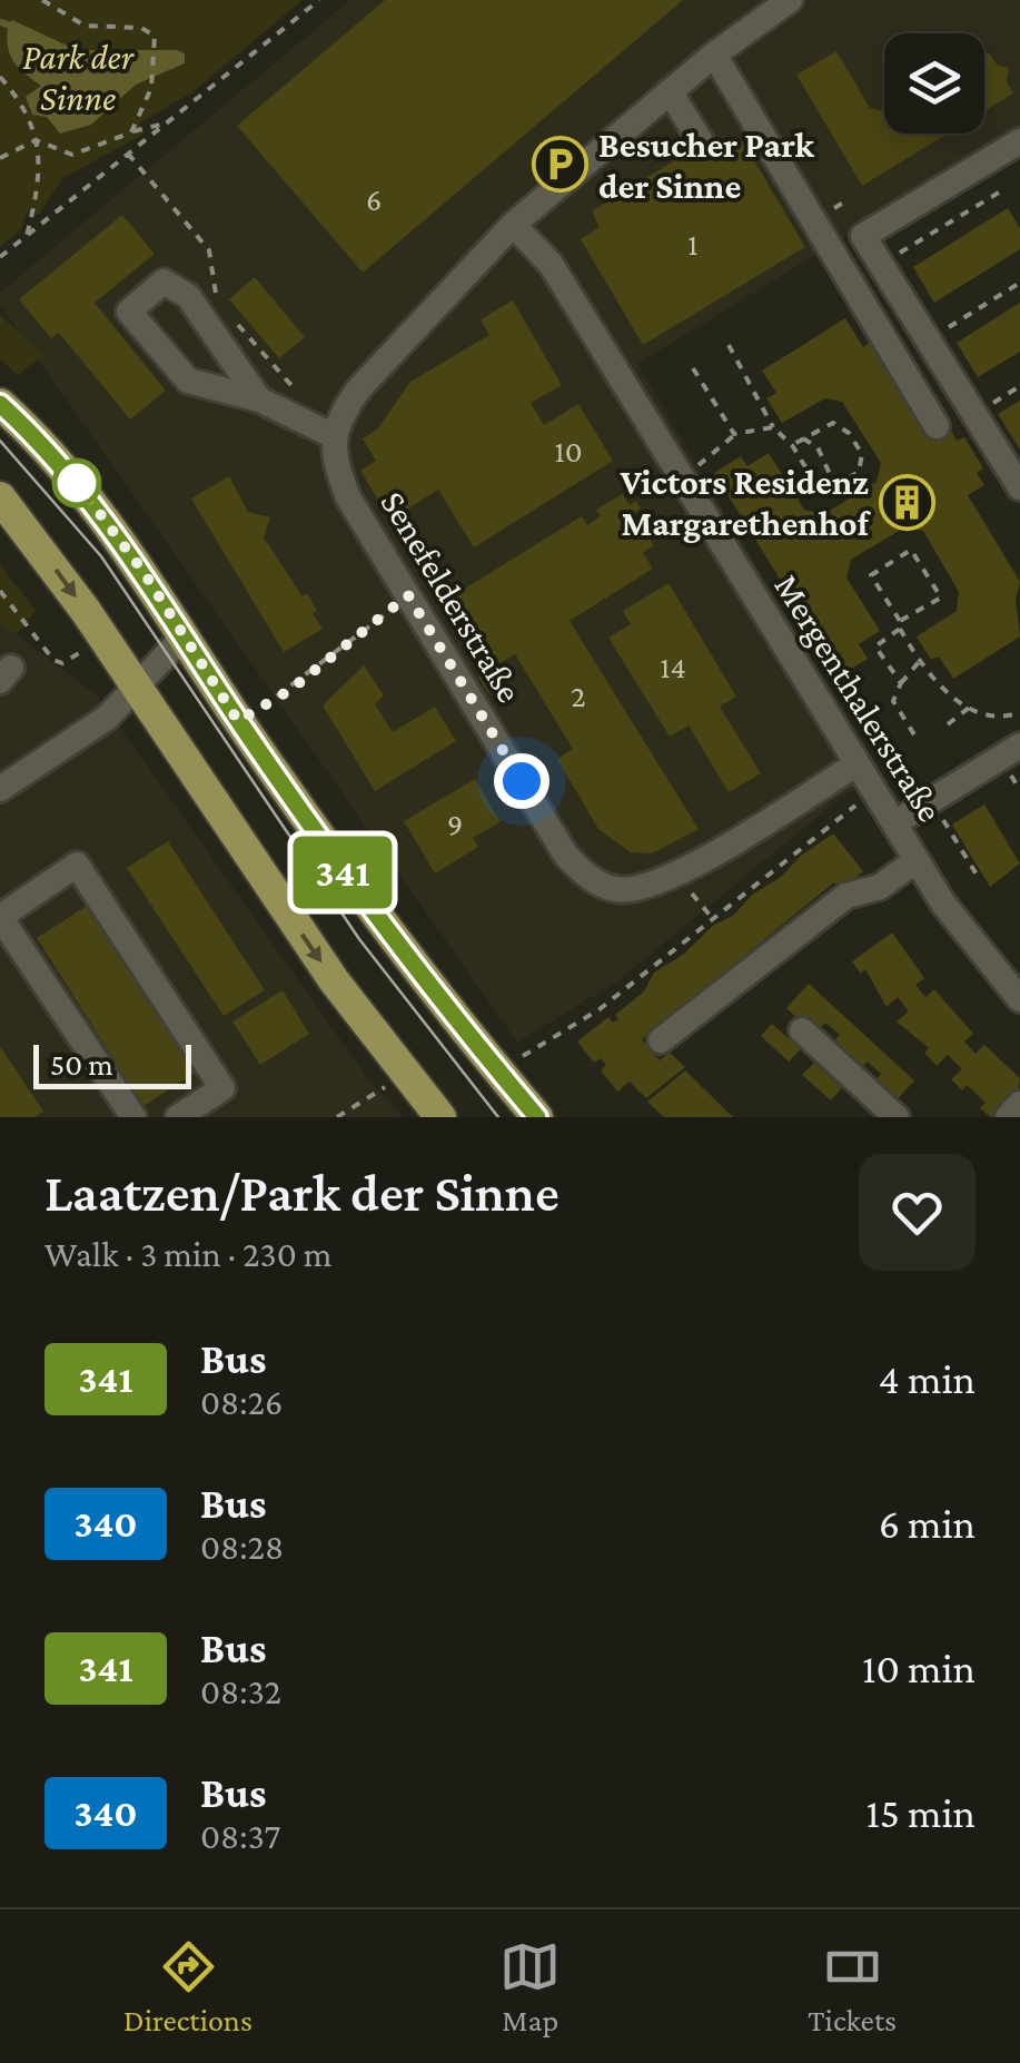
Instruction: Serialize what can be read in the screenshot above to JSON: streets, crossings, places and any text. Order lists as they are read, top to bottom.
{
  "streets": {
    "street": ["Senefelderstraße", "Mergenthalerstraße"]
  },
  "crossings": [
    ["Senefelderstraße", "Mergenthalerstraße"]
  ],
  "parks": ["Park der Sinne"],
  "places": {
    "parking": ["Besucher Park der Sinne"],
    "building": ["Victors Residenz Margarethenhof"]
  },
  "lines": ["bus line 341"],
  "house_numbers": [
    "6",
    "1",
    "10",
    "14",
    "2",
    "9"
  ],
  "scale_bar": "50 m",
  "page": {
    "on_map": "341",
    "scale": "50 m",
    "heading": ["Laatzen/Park der Sinne", "Walk · 3 min · 230 m"],
    "list": [
      {
        "mark": "341",
        "name": "Bus",
        "note": "08:26",
        "value": "4 min"
      },
      {
        "mark": "340",
        "name": "Bus",
        "note": "08:28",
        "value": "6 min"
      },
      {
        "mark": "341",
        "name": "Bus",
        "note": "08:32",
        "value": "10 min"
      },
      {
        "mark": "340",
        "name": "Bus",
        "note": "08:37",
        "value": "15 min"
      }
    ],
    "tabs": ["Directions", "Map", "Tickets"]
  }
}
